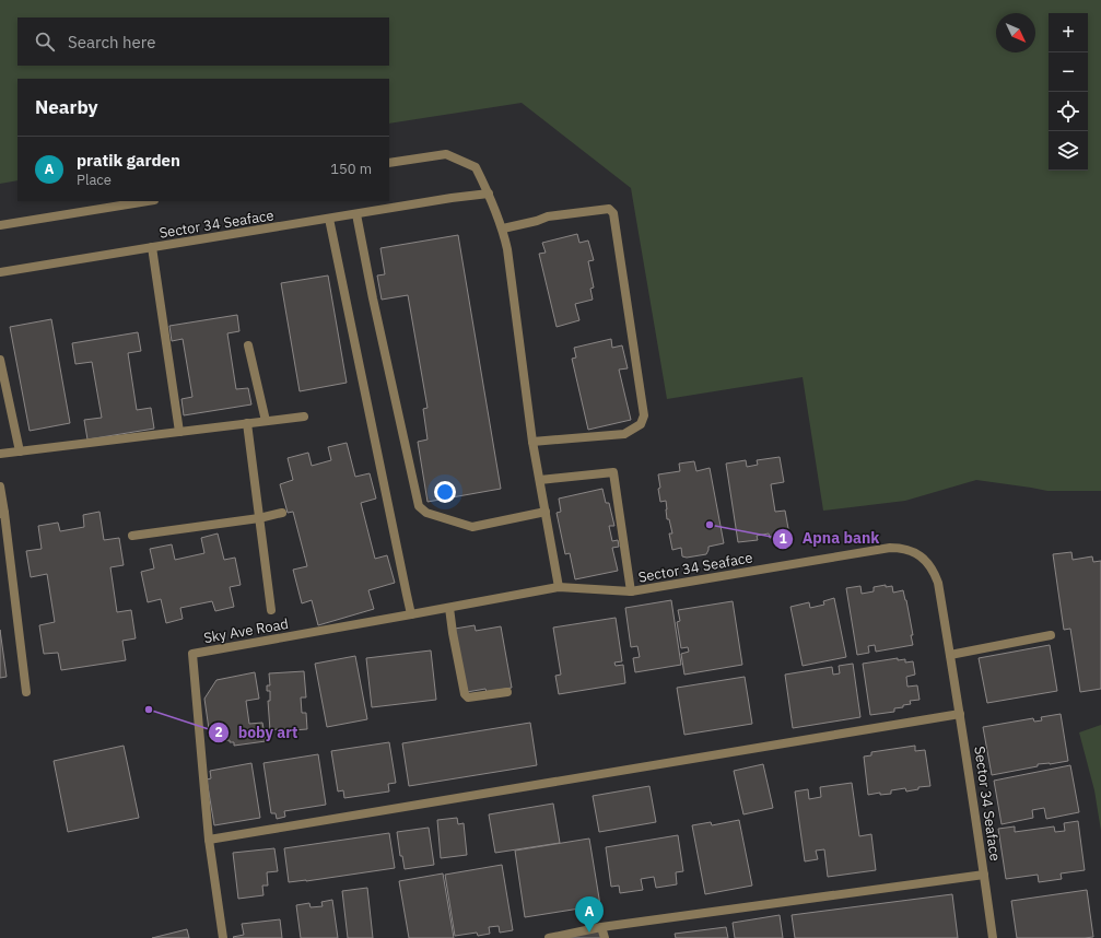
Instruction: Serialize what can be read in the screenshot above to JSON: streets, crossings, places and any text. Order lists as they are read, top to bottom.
{
  "streets": {
    "street": ["Sector 34 Seaface", "Sky Ave Road"]
  },
  "crossings": [
    ["Sector 34 Seaface", "Sky Ave Road"]
  ],
  "places": ["Apna bank", "boby art"],
  "north": "bottom right",
  "page": {
    "map_buttons": ["+", "−"],
    "search": "Search here",
    "heading": "Nearby",
    "list": [
      {
        "mark": "A",
        "name": "pratik garden",
        "note": "Place",
        "value": "150 m"
      }
    ],
    "pins": "A"
  }
}
